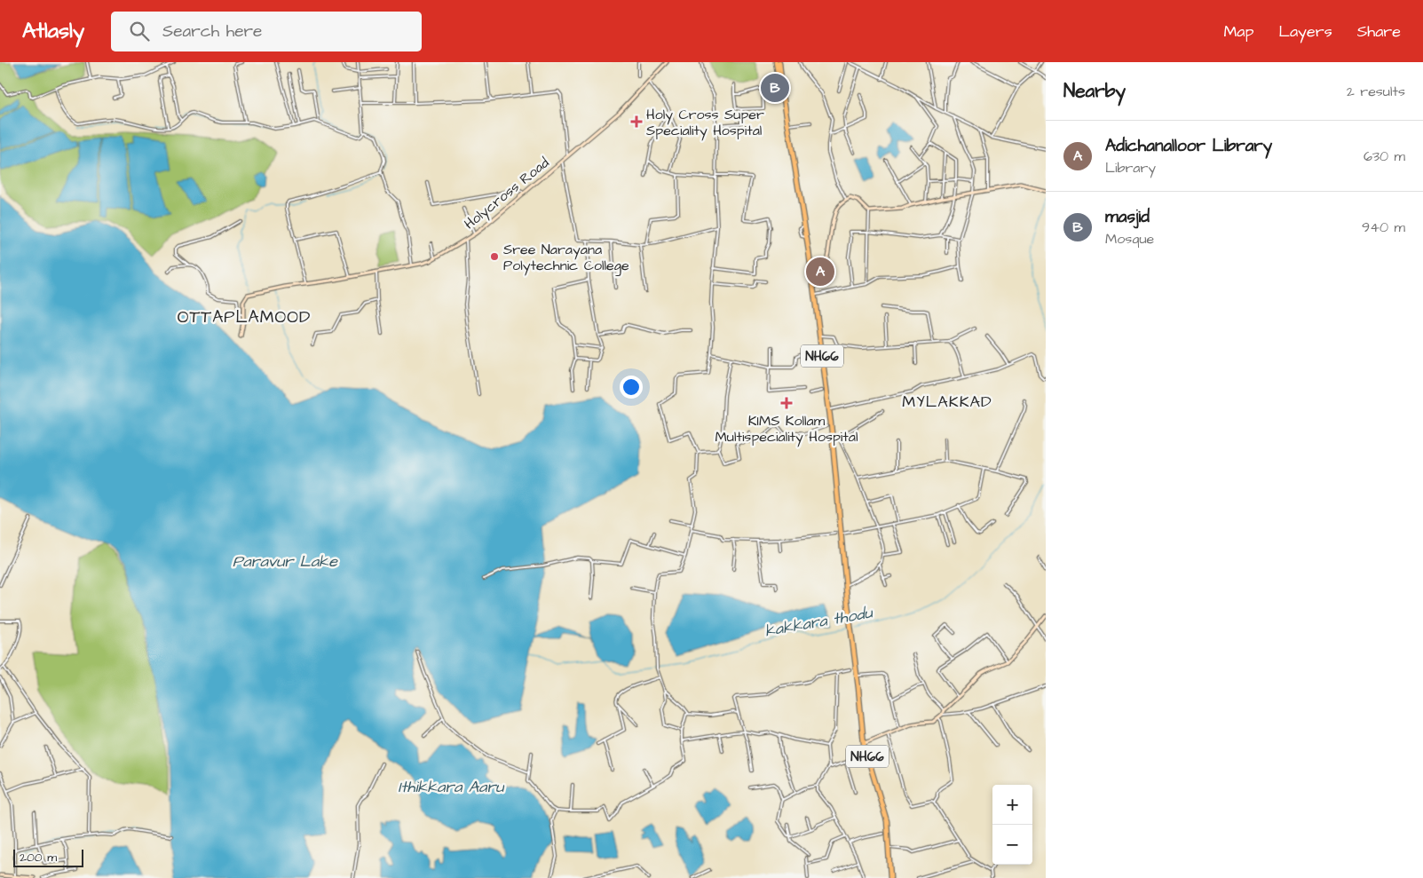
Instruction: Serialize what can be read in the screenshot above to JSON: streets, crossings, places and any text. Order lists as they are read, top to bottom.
{
  "streets": {
    "highway": ["NH66"],
    "main road": ["Holycross Road"]
  },
  "districts": ["OTTAPLAMOOD", "MYLAKKAD"],
  "water": ["Paravur Lake", "kakkara thodu", "Ithikkara Aaru"],
  "places": {
    "health": ["Holy Cross Super Speciality Hospital", "KIMS Kollam Multispeciality Hospital"],
    "other": ["Sree Narayana Polytechnic College"]
  },
  "scale_bar": "200 m",
  "page": {
    "header": "Atlasly",
    "search": "Search here",
    "nav": ["Map", "Layers", "Share"],
    "heading": ["Nearby", "2 results"],
    "pins": ["B", "A"],
    "list": [
      {
        "mark": "A",
        "name": "Adichanalloor Library",
        "note": "Library",
        "value": "630 m"
      },
      {
        "mark": "B",
        "name": "masjid",
        "note": "Mosque",
        "value": "940 m"
      }
    ],
    "map_buttons": ["+", "−"],
    "scale": "200 m"
  }
}
